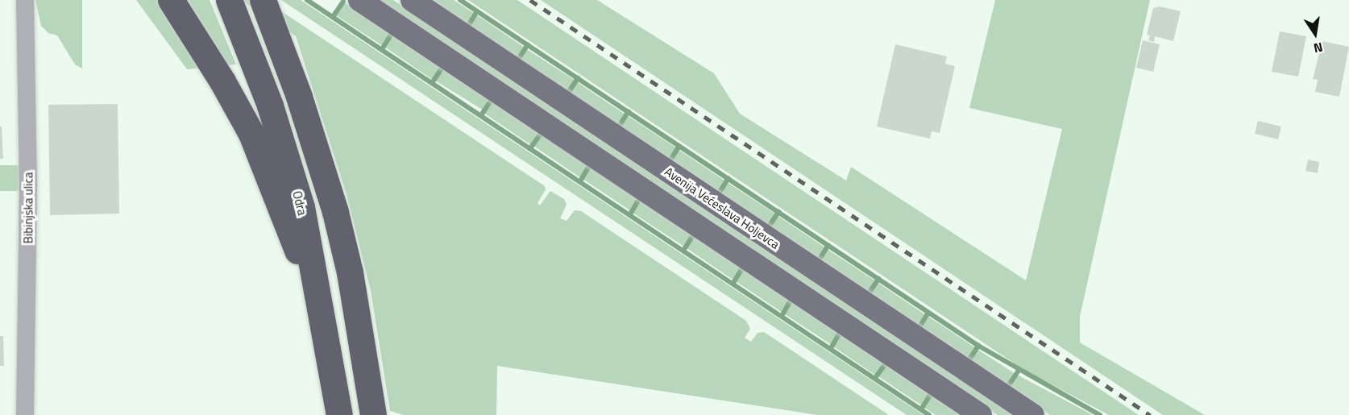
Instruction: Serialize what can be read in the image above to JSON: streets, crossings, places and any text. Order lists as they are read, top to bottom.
{
  "streets": {
    "highway": ["Odra"],
    "main road": ["Avenija Većeslava Holjevca"],
    "street": ["Bibinjska ulica"]
  },
  "north": "bottom"
}
